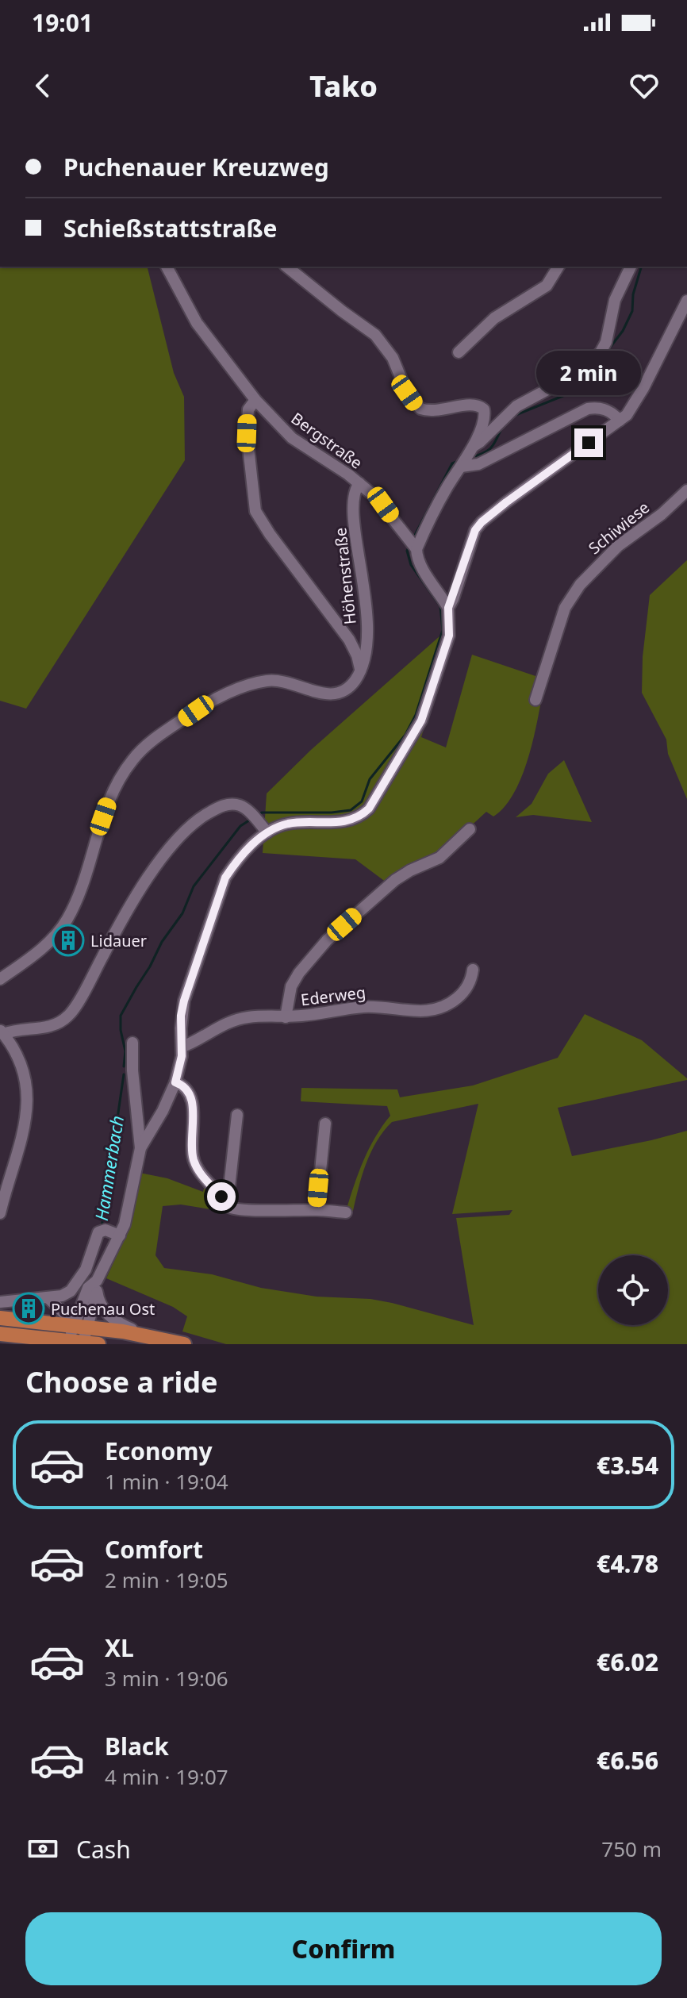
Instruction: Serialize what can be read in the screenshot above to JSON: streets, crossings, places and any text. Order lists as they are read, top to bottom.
{
  "streets": {
    "street": [
      "Bergstraße",
      "Schiwiese",
      "Höhenstraße",
      "Ederweg"
    ]
  },
  "crossings": [
    ["Bergstraße", "Höhenstraße"]
  ],
  "water": ["Hammerbach"],
  "places": {
    "building": ["Lidauer", "Puchenau Ost"]
  },
  "page": {
    "status": "19:01",
    "header": "Tako",
    "banner": ["Puchenauer Kreuzweg", "Schießstattstraße"],
    "bubble": "2 min",
    "heading": "Choose a ride",
    "list": [
      {
        "name": "Economy",
        "note": "1 min · 19:04",
        "value": "€3.54"
      },
      {
        "name": "Comfort",
        "note": "2 min · 19:05",
        "value": "€4.78"
      },
      {
        "name": "XL",
        "note": "3 min · 19:06",
        "value": "€6.02"
      },
      {
        "name": "Black",
        "note": "4 min · 19:07",
        "value": "€6.56"
      }
    ],
    "pay": ["Cash", "750 m"],
    "buttons": "Confirm"
  }
}
